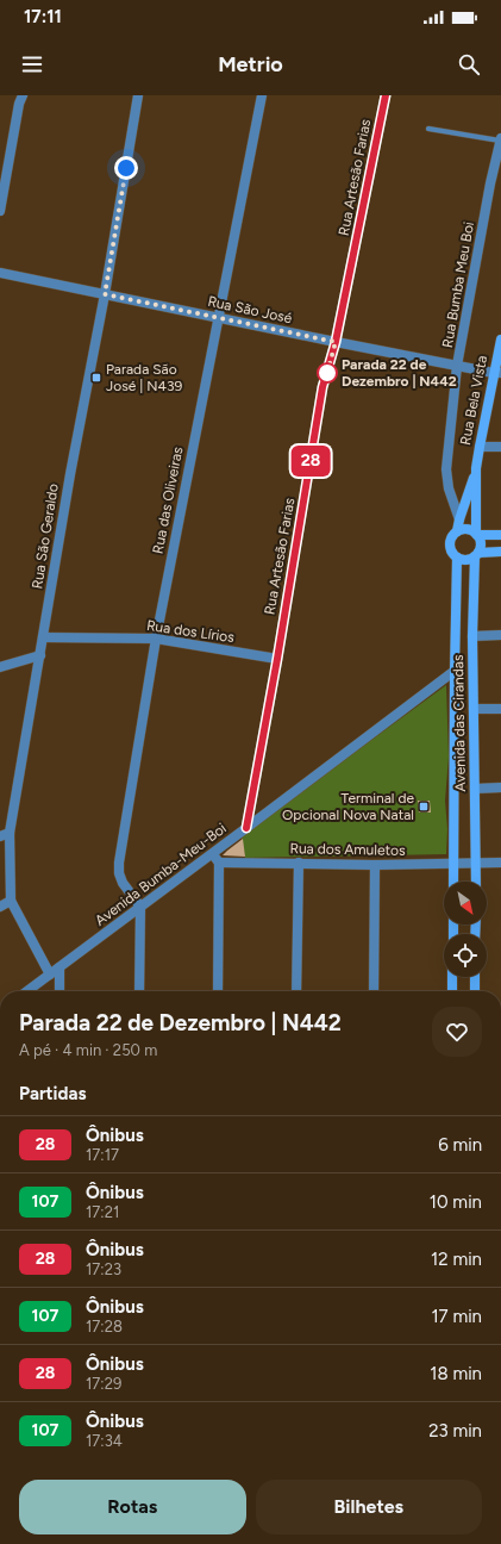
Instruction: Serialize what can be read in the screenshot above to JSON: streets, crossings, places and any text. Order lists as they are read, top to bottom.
{
  "streets": {
    "street": [
      "Rua Artesão Farias",
      "Rua Bumba Meu Boi",
      "Rua São José",
      "Rua Bela Vista",
      "Rua das Oliveiras",
      "Rua São Geraldo",
      "Rua dos Lírios",
      "Avenida das Cirandas",
      "Rua dos Amuletos",
      "Avenida Bumba-Meu-Boi"
    ]
  },
  "crossings": [
    ["Rua Artesão Farias", "Rua São José"],
    ["Rua Artesão Farias", "Rua dos Lírios"],
    ["Rua Artesão Farias", "Avenida Bumba-Meu-Boi"],
    ["Rua Bumba Meu Boi", "Rua São José"],
    ["Rua São José", "Rua Bela Vista"],
    ["Rua São José", "Rua das Oliveiras"],
    ["Rua São José", "Rua São Geraldo"],
    ["Rua das Oliveiras", "Rua dos Lírios"],
    ["Rua das Oliveiras", "Avenida Bumba-Meu-Boi"],
    ["Rua São Geraldo", "Rua dos Lírios"],
    ["Rua São Geraldo", "Avenida Bumba-Meu-Boi"],
    ["Avenida das Cirandas", "Rua dos Amuletos"],
    ["Avenida das Cirandas", "Avenida Bumba-Meu-Boi"]
  ],
  "places": {
    "other": ["Parada 22 de Dezembro | N442"],
    "transit": ["Parada São José | N439", "Terminal de Opcional Nova Natal"]
  },
  "lines": ["bus line 28"],
  "north": "bottom right",
  "page": {
    "status": "17:11",
    "header": "Metrio",
    "on_map": "28",
    "heading": [
      ["Parada 22 de Dezembro | N442", "A pé · 4 min · 250 m"],
      "Partidas"
    ],
    "list": [
      {
        "mark": "28",
        "name": "Ônibus",
        "note": "17:17",
        "value": "6 min"
      },
      {
        "mark": "107",
        "name": "Ônibus",
        "note": "17:21",
        "value": "10 min"
      },
      {
        "mark": "28",
        "name": "Ônibus",
        "note": "17:23",
        "value": "12 min"
      },
      {
        "mark": "107",
        "name": "Ônibus",
        "note": "17:28",
        "value": "17 min"
      },
      {
        "mark": "28",
        "name": "Ônibus",
        "note": "17:29",
        "value": "18 min"
      },
      {
        "mark": "107",
        "name": "Ônibus",
        "note": "17:34",
        "value": "23 min"
      }
    ],
    "buttons": ["Rotas", "Bilhetes"]
  }
}
